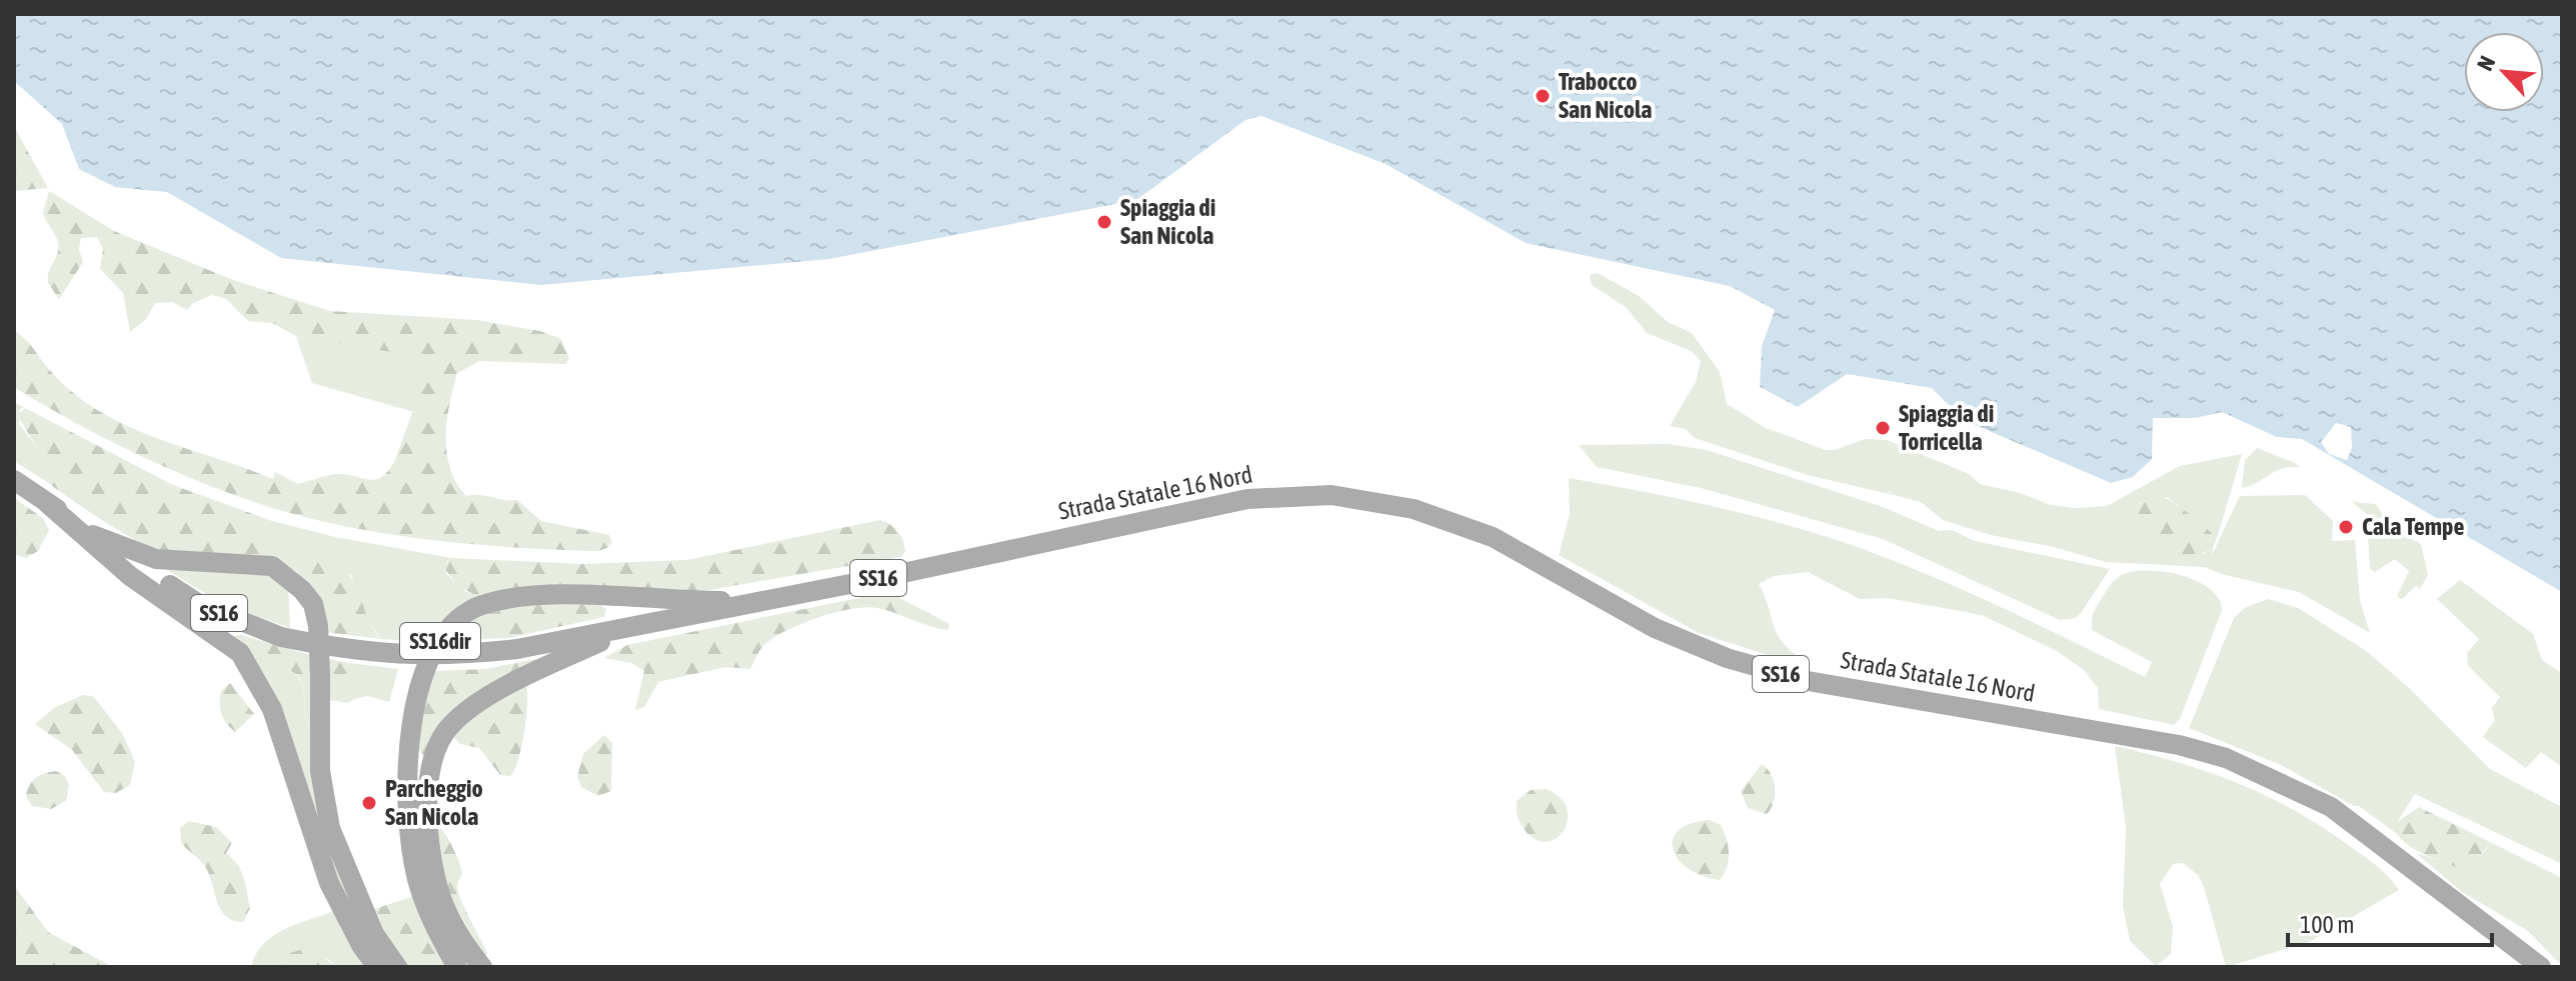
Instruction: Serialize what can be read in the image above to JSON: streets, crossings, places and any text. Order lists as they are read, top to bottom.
{
  "streets": {
    "main road": ["Strada Statale 16 Nord", "SS16", "SS16dir"]
  },
  "crossings": [
    ["Strada Statale 16 Nord", "SS16dir"]
  ],
  "places": [
    "Trabocco San Nicola",
    "Spiaggia di San Nicola",
    "Spiaggia di Torricella",
    "Cala Tempe",
    "Parcheggio San Nicola"
  ],
  "scale_bar": "100 m",
  "north": "top left"
}
